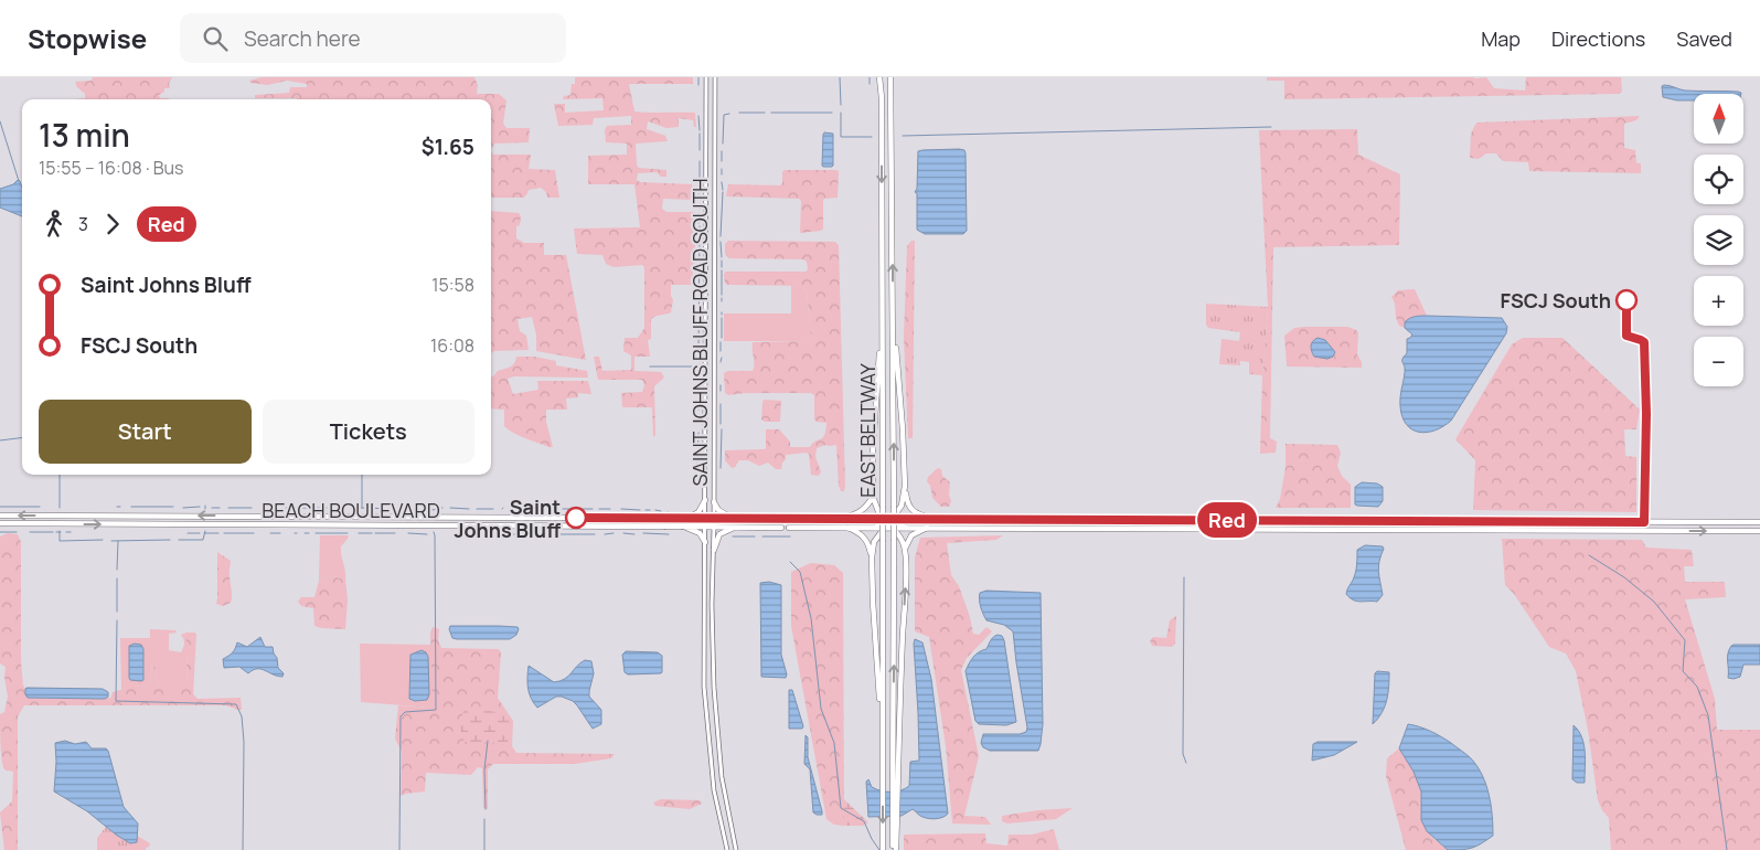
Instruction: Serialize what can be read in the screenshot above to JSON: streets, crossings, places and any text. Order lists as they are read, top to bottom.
{
  "streets": {
    "highway": ["EAST BELTWAY", "BEACH BOULEVARD"],
    "main road": ["SAINT JOHNS BLUFF ROAD SOUTH"]
  },
  "crossings": [
    ["SAINT JOHNS BLUFF ROAD SOUTH", "BEACH BOULEVARD"]
  ],
  "places": ["FSCJ South", "Saint Johns Bluff"],
  "lines": ["bus line Red"],
  "north": "top",
  "page": {
    "header": "Stopwise",
    "search": "Search here",
    "nav": ["Map", "Directions", "Saved"],
    "on_map": "Red",
    "map_buttons": ["+", "−"],
    "heading": ["13 min", "15:55 – 16:08 · Bus", "$1.65"],
    "legs": ["3", "Red"],
    "list": [
      {
        "name": "Saint Johns Bluff",
        "value": "15:58"
      },
      {
        "name": "FSCJ South",
        "value": "16:08"
      }
    ],
    "buttons": ["Start", "Tickets"]
  }
}
